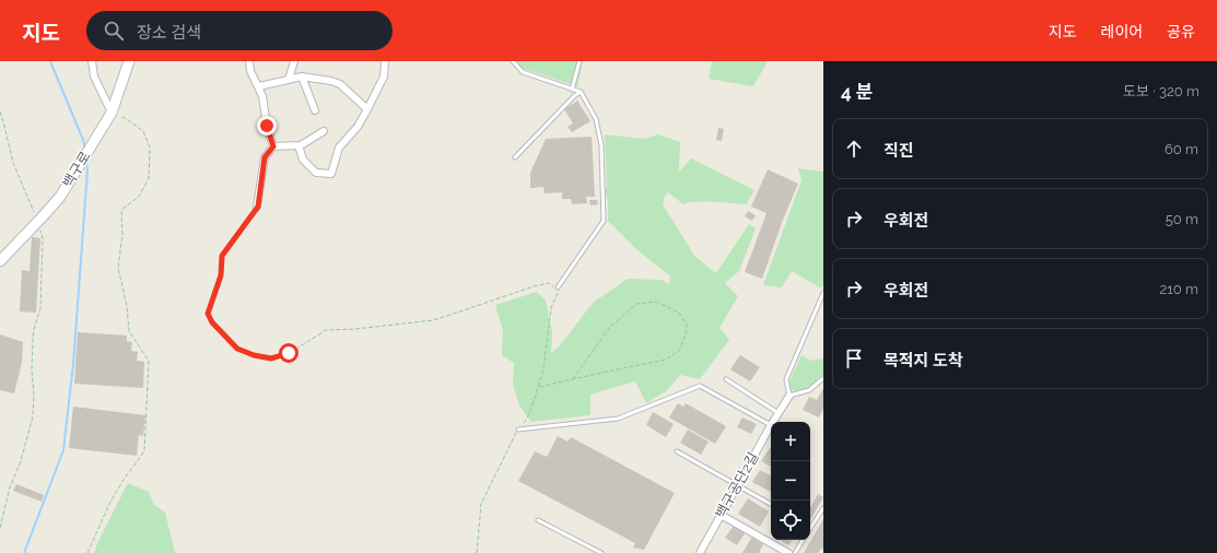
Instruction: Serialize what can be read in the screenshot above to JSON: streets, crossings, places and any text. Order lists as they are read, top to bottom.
{
  "streets": {
    "street": ["백구로", "백구공단2길"]
  },
  "page": {
    "header": "지도",
    "search": "장소 검색",
    "nav": ["지도", "레이어", "공유"],
    "heading": ["4 분", "도보 · 320 m"],
    "list": [
      ["직진", "60 m"],
      ["우회전", "50 m"],
      ["우회전", "210 m"],
      "목적지 도착"
    ],
    "map_buttons": ["+", "−"]
  }
}
